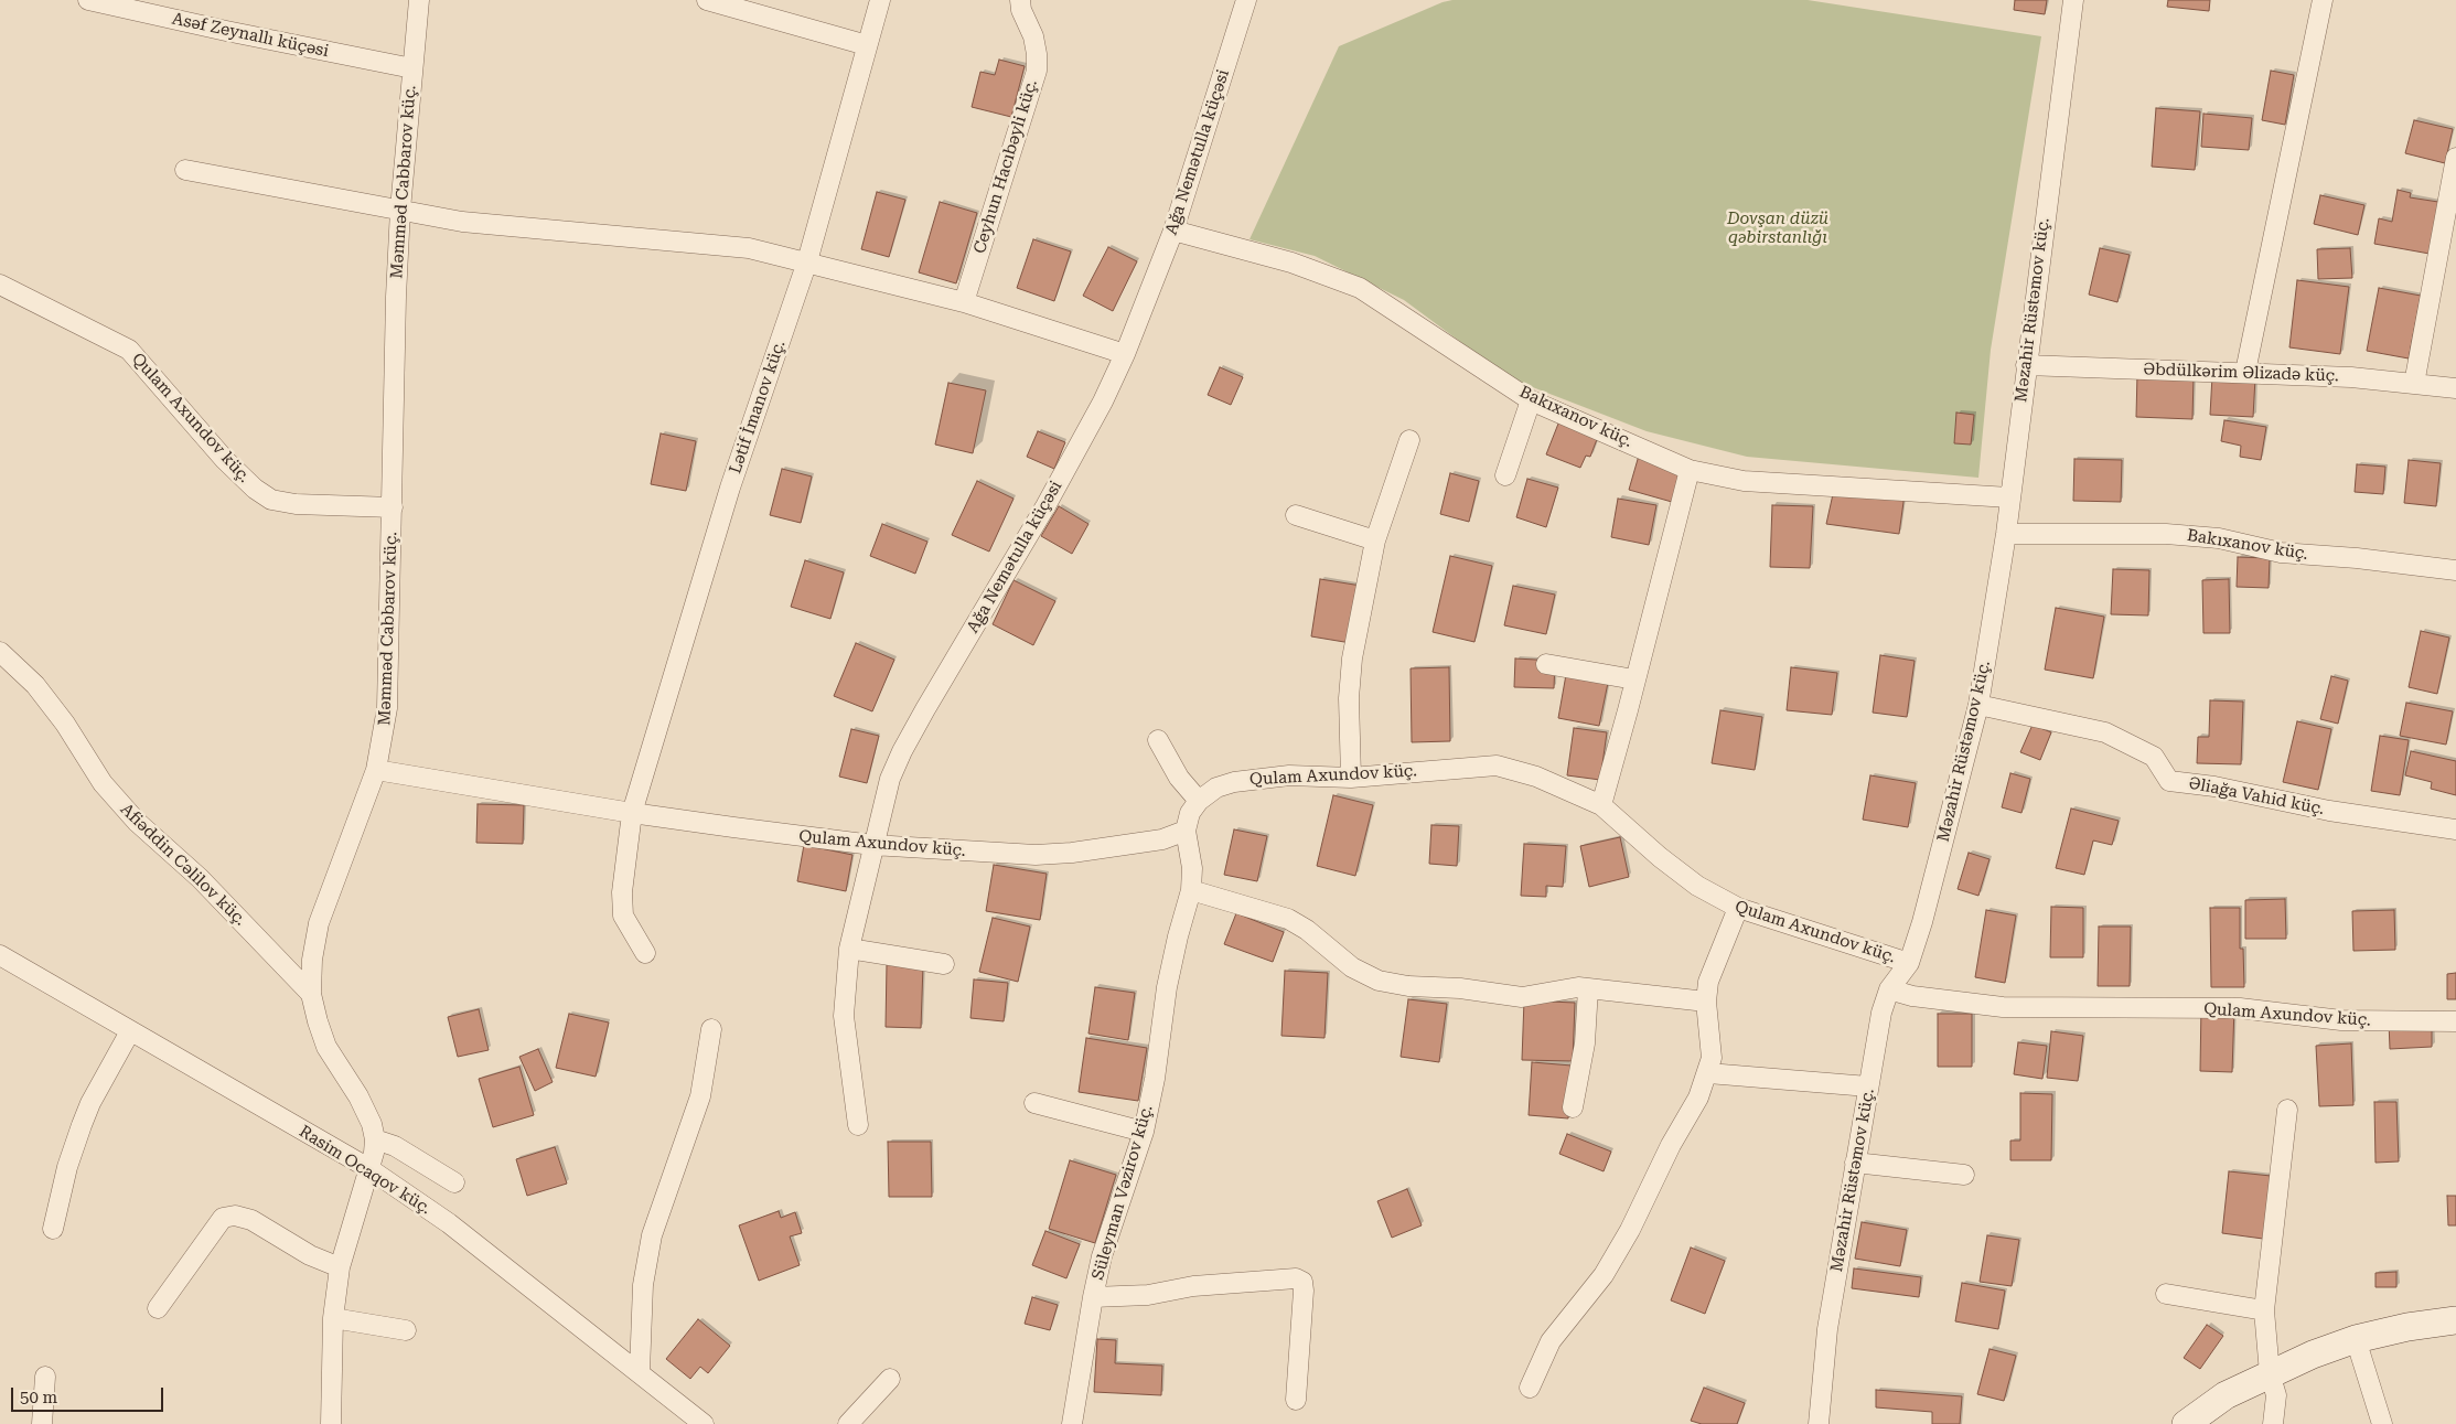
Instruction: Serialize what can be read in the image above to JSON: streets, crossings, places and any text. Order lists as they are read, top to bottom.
{
  "streets": {
    "street": [
      "Asəf Zeynallı küçəsi",
      "Ağa Nemətulla küçəsi",
      "Ceyhun Hacıbəyli küç.",
      "Məmməd Cabbarov küç.",
      "Məzahir Rüstəmov küç.",
      "Əbdülkərim Əlizadə küç.",
      "Lətif İmanov küç.",
      "Bakıxanov küç.",
      "Qulam Axundov küç.",
      "Əliağa Vahid küç.",
      "Afiəddin Cəlilov küç.",
      "Rasim Ocaqov küç.",
      "Süleyman Vəzirov küç."
    ]
  },
  "crossings": [
    ["Asəf Zeynallı küçəsi", "Məmməd Cabbarov küç."],
    ["Ağa Nemətulla küçəsi", "Bakıxanov küç."],
    ["Ağa Nemətulla küçəsi", "Qulam Axundov küç."],
    ["Məmməd Cabbarov küç.", "Qulam Axundov küç."],
    ["Məmməd Cabbarov küç.", "Afiəddin Cəlilov küç."],
    ["Məzahir Rüstəmov küç.", "Əbdülkərim Əlizadə küç."],
    ["Məzahir Rüstəmov küç.", "Bakıxanov küç."],
    ["Məzahir Rüstəmov küç.", "Qulam Axundov küç."],
    ["Məzahir Rüstəmov küç.", "Əliağa Vahid küç."],
    ["Lətif İmanov küç.", "Qulam Axundov küç."],
    ["Qulam Axundov küç.", "Süleyman Vəzirov küç."]
  ],
  "parks": ["Dovşan düzü qəbirstanlığı"],
  "scale_bar": "50 m"
}
